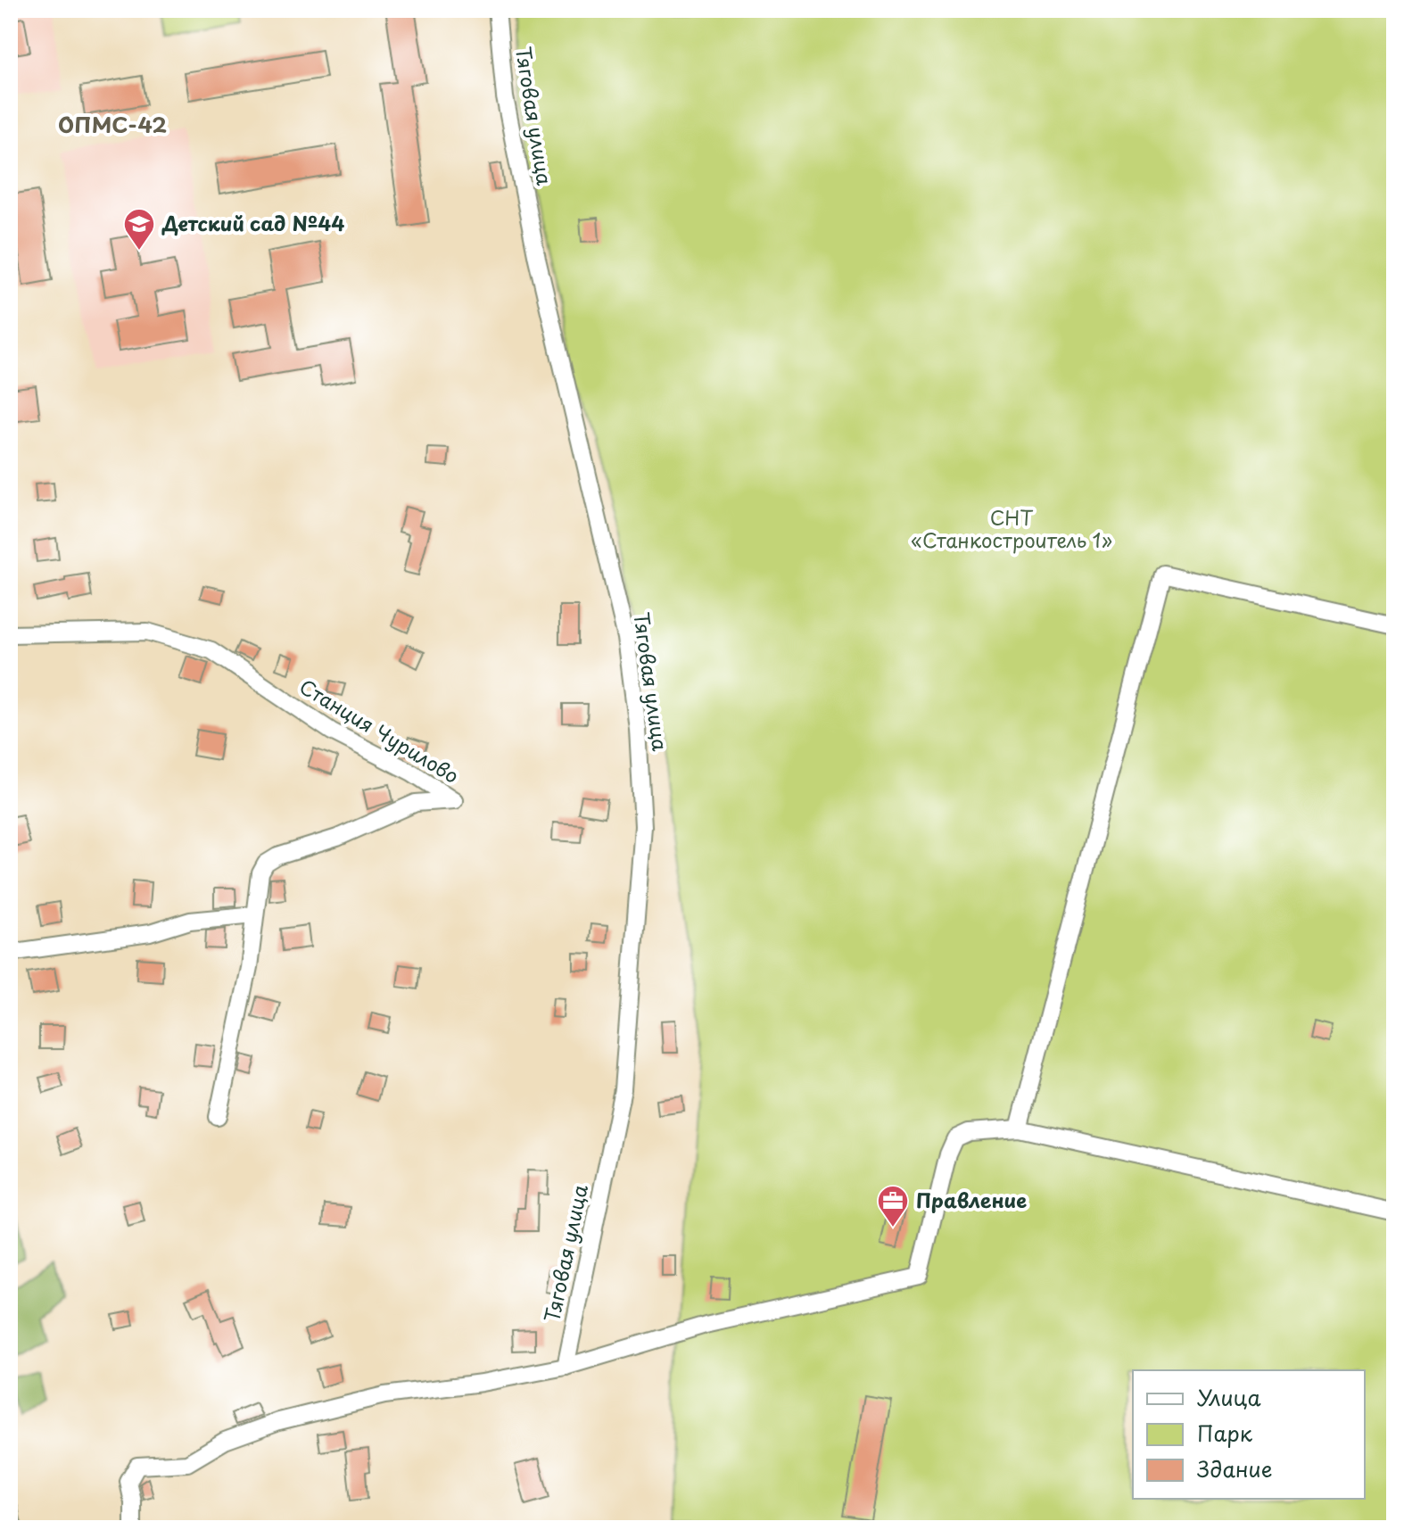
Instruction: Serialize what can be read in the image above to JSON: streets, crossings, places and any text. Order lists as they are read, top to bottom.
{
  "streets": {
    "street": ["Тяговая улица", "Станция Чурилово"]
  },
  "districts": ["ОПМС-42"],
  "parks": ["СНТ «Станкостроитель 1»"],
  "places": {
    "school or university": ["Детский сад №44"],
    "office": ["Правление"]
  },
  "legend": ["Улица", "Парк", "Здание"]
}
